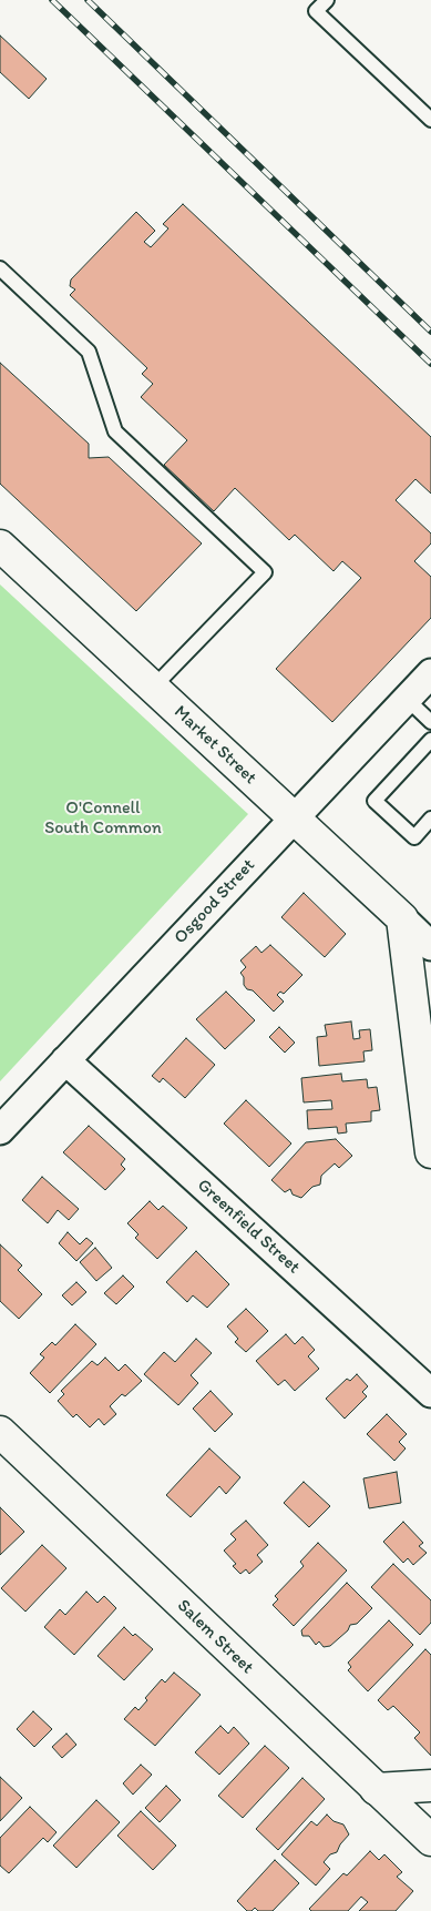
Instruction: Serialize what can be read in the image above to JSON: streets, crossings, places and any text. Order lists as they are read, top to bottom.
{
  "streets": {
    "street": [
      "Market Street",
      "Osgood Street",
      "Greenfield Street",
      "Salem Street"
    ]
  },
  "crossings": [
    ["Market Street", "Osgood Street"],
    ["Osgood Street", "Greenfield Street"]
  ],
  "parks": ["O'Connell South Common"]
}
